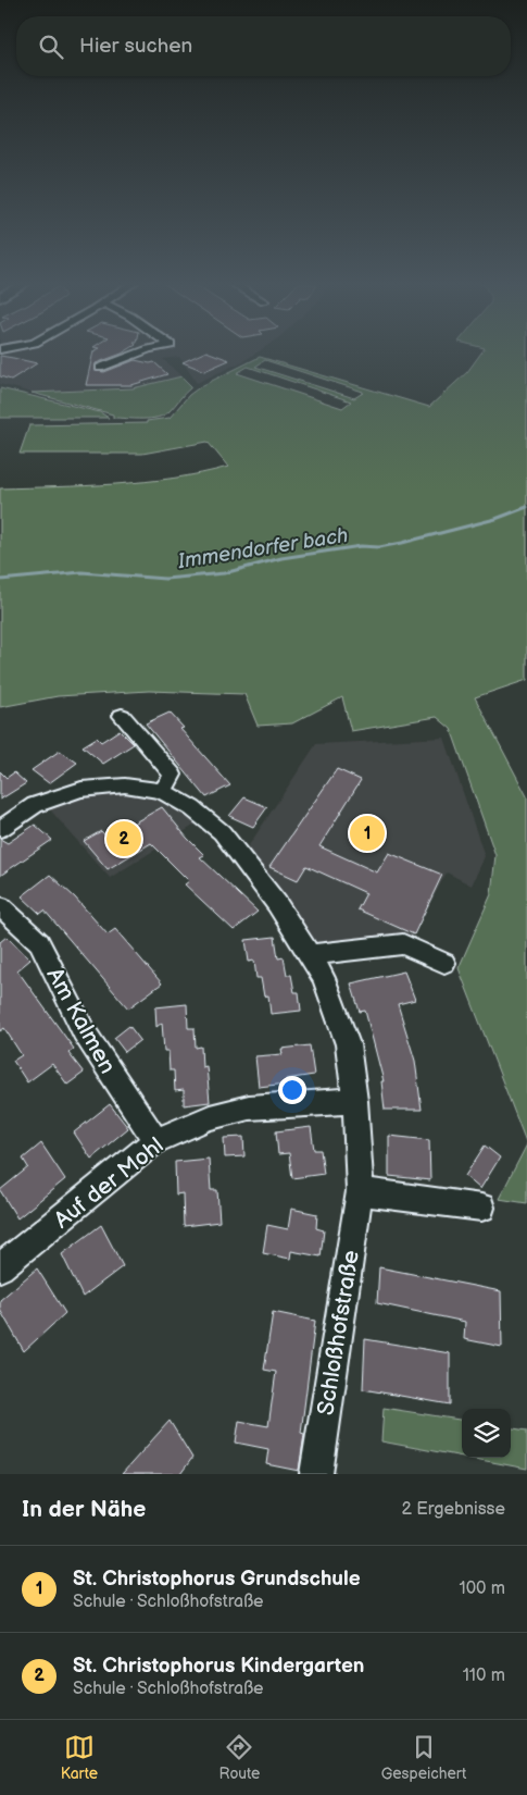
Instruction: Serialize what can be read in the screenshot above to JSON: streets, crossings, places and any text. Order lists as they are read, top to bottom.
{
  "streets": {
    "street": ["Am Kalmen", "Auf der Mohl", "Schloßhofstraße"]
  },
  "crossings": [
    ["Am Kalmen", "Auf der Mohl"],
    ["Auf der Mohl", "Schloßhofstraße"]
  ],
  "water": ["Immendorfer bach"],
  "page": {
    "search": "Hier suchen",
    "pins": ["1", "2"],
    "heading": ["In der Nähe", "2 Ergebnisse"],
    "list": [
      {
        "mark": "1",
        "name": "St. Christophorus Grundschule",
        "note": "Schule · Schloßhofstraße",
        "value": "100 m"
      },
      {
        "mark": "2",
        "name": "St. Christophorus Kindergarten",
        "note": "Schule · Schloßhofstraße",
        "value": "110 m"
      }
    ],
    "nav": ["Karte", "Route", "Gespeichert"]
  }
}
